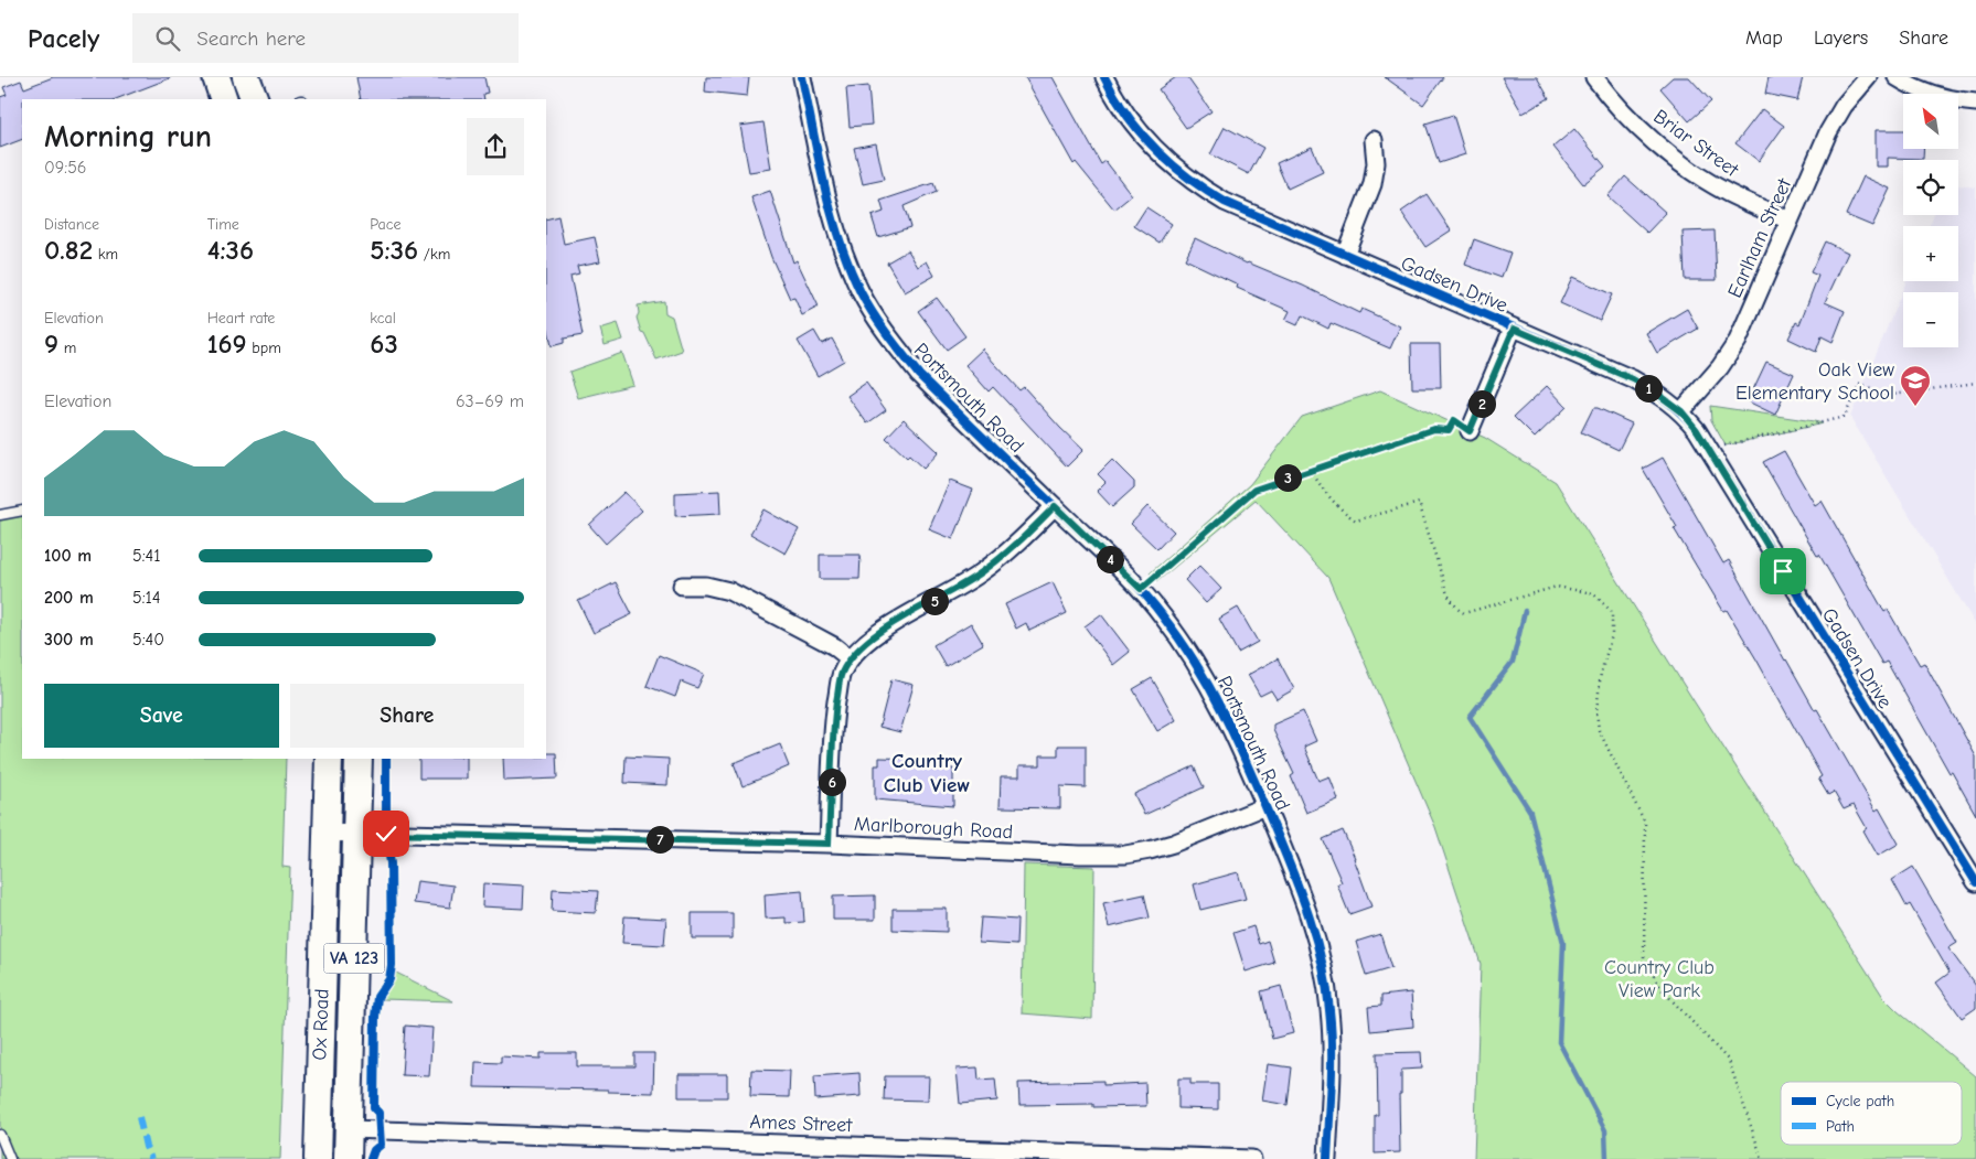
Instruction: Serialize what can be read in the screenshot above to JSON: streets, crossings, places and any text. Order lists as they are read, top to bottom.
{
  "streets": {
    "main road": ["VA 123", "Ox Road"],
    "street": [
      "Briar Street",
      "Earlham Street",
      "Gadsen Drive",
      "Portsmouth Road",
      "Marlborough Road",
      "Ames Street"
    ]
  },
  "crossings": [
    ["Briar Street", "Earlham Street"],
    ["Earlham Street", "Gadsen Drive"],
    ["Portsmouth Road", "Marlborough Road"],
    ["Marlborough Road", "Ox Road"],
    ["Ox Road", "Ames Street"]
  ],
  "districts": ["Country Club View"],
  "parks": ["Country Club View Park"],
  "places": {
    "school or university": ["Oak View Elementary School"]
  },
  "legend": ["Cycle path", "Path"],
  "north": "top left",
  "page": {
    "header": "Pacely",
    "search": "Search here",
    "nav": ["Map", "Layers", "Share"],
    "map_buttons": ["+", "−"],
    "heading": ["Morning run", "09:56"],
    "stats": [
      ["Distance", "0.82 km"],
      ["Time", "4:36"],
      ["Pace", "5:36 /km"],
      ["Elevation", "9 m"],
      ["Heart rate", "169 bpm"],
      ["kcal", "63"]
    ],
    "pins": [
      "1",
      "2",
      "3",
      "4",
      "5",
      "6",
      "7"
    ],
    "chart": ["Elevation", "63–69 m"],
    "list": [
      {
        "name": "100 m",
        "note": "5:41"
      },
      {
        "name": "200 m",
        "note": "5:14"
      },
      {
        "name": "300 m",
        "note": "5:40"
      }
    ],
    "buttons": ["Save", "Share"]
  }
}
